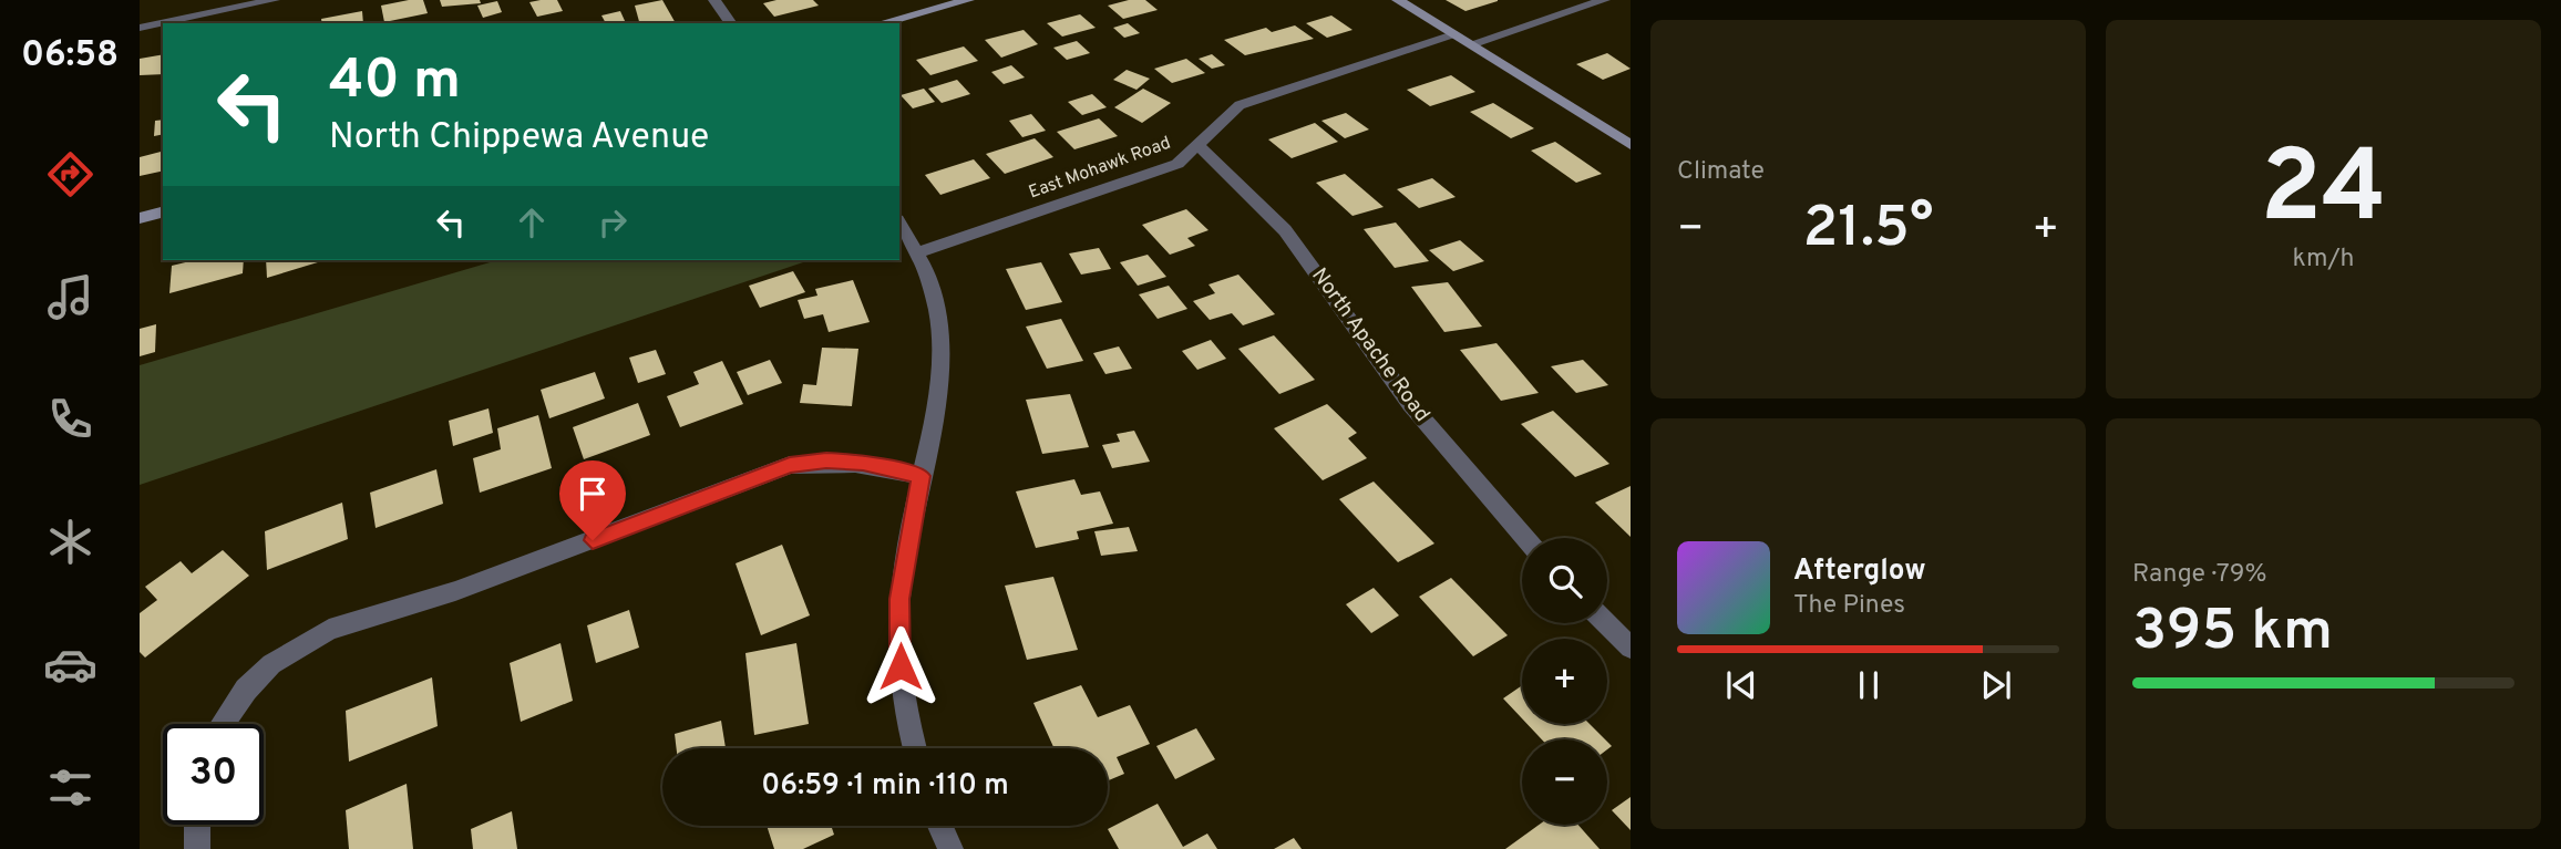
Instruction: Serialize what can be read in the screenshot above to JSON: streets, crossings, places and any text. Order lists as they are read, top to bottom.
{
  "streets": {
    "street": ["East Mohawk Road", "North Apache Road"]
  },
  "crossings": [
    ["East Mohawk Road", "North Apache Road"]
  ],
  "page": {
    "tabs": "06:58",
    "tile": [
      "Climate",
      ["24", "km/h"],
      ["Range · 79%", "395 km"]
    ],
    "turn": ["40 m", "North Chippewa Avenue"],
    "heat": ["−", "21.5°", "+"],
    "map_buttons": ["+", "−"],
    "song": ["Afterglow", "The Pines"],
    "limit": "30",
    "trip": "06:59 · 1 min · 110 m"
  }
}
